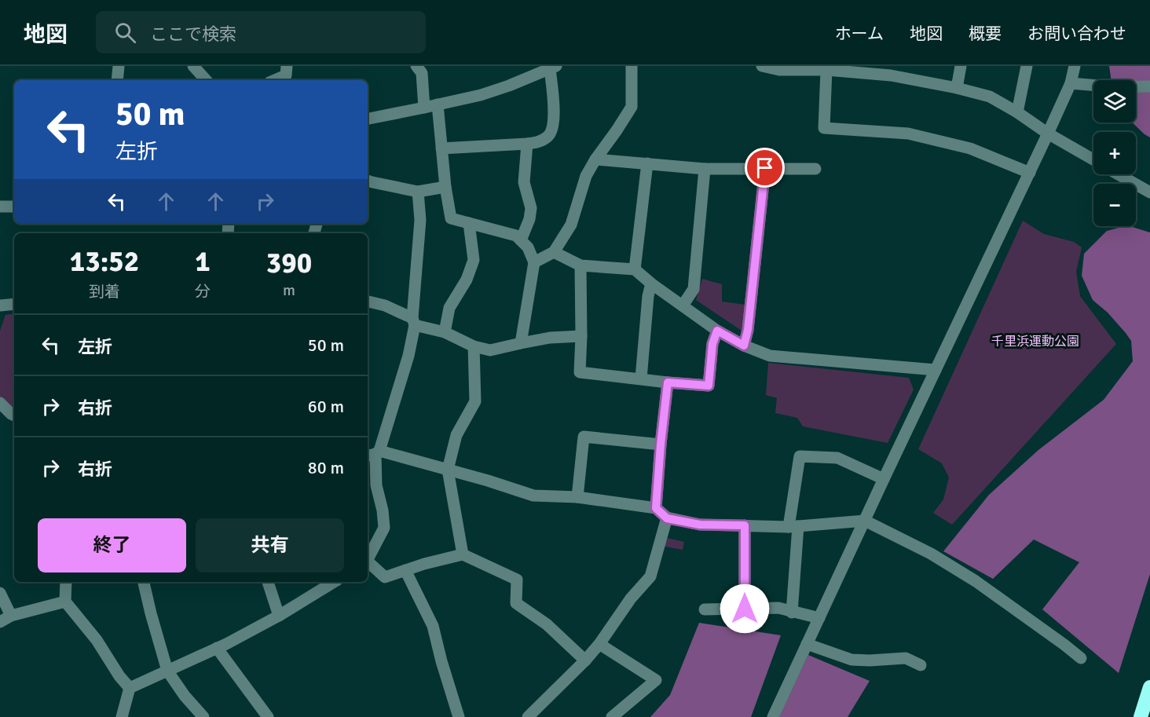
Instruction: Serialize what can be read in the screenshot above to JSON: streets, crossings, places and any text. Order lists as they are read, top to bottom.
{
  "parks": ["千里浜運動公園"],
  "page": {
    "header": "地図",
    "search": "ここで検索",
    "nav": [
      "ホーム",
      "地図",
      "概要",
      "お問い合わせ"
    ],
    "map_buttons": ["+", "−"],
    "turn": ["50 m", "左折"],
    "eta": [
      "13:52",
      "到着",
      "1",
      "分",
      "390",
      "m"
    ],
    "list": [
      {
        "name": "左折",
        "value": "50 m"
      },
      {
        "name": "右折",
        "value": "60 m"
      },
      {
        "name": "右折",
        "value": "80 m"
      }
    ],
    "buttons": ["終了", "共有"]
  }
}
